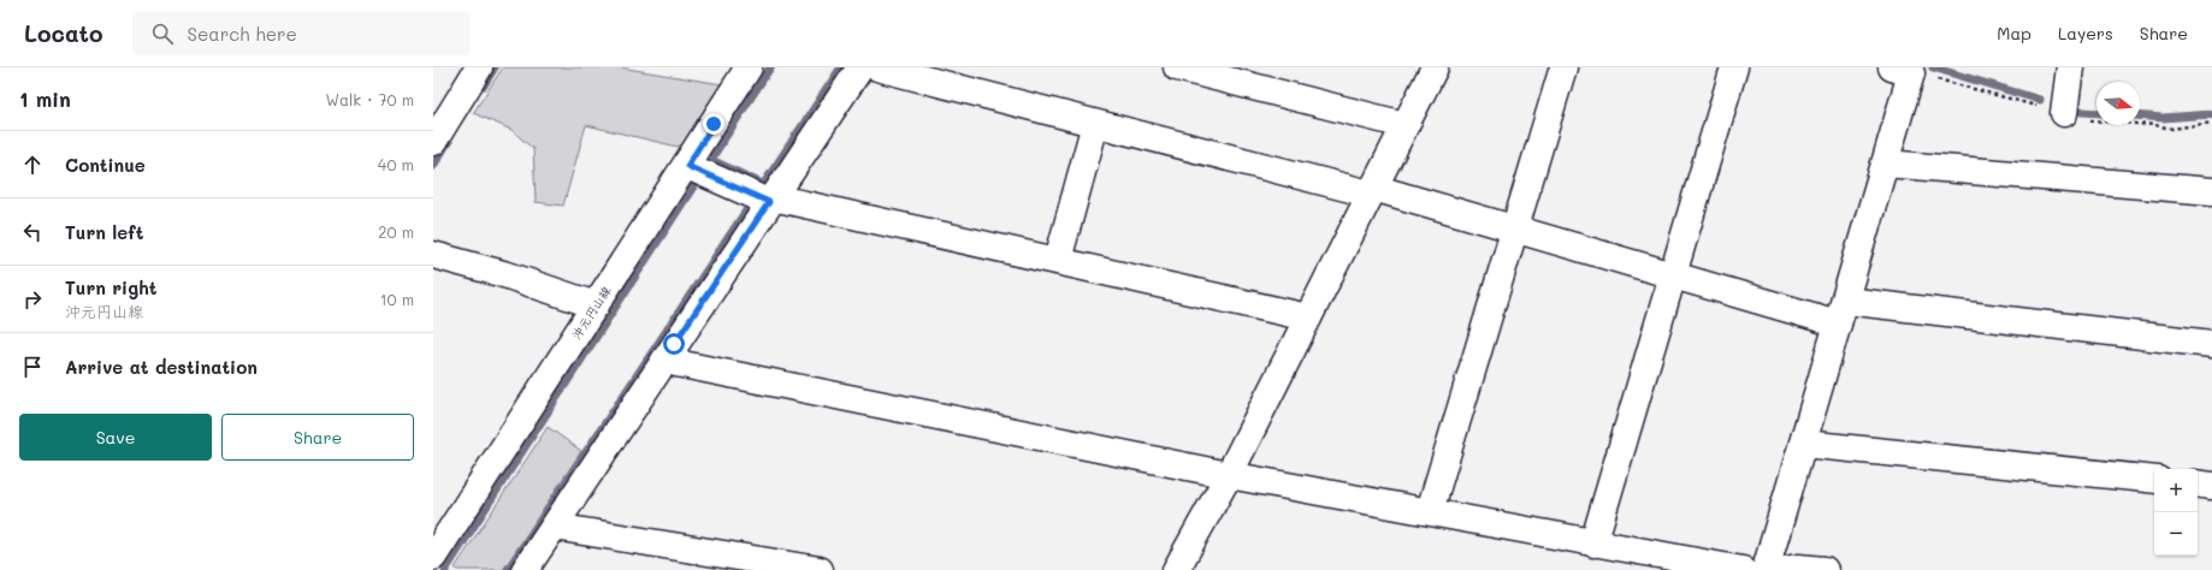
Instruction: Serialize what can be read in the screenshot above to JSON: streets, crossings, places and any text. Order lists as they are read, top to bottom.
{
  "streets": {
    "street": ["沖元円山線"]
  },
  "north": "right",
  "page": {
    "header": "Locato",
    "search": "Search here",
    "nav": ["Map", "Layers", "Share"],
    "heading": ["1 min", "Walk · 70 m"],
    "list": [
      ["Continue", "40 m"],
      ["Turn left", "20 m"],
      ["Turn right", "沖元円山線", "10 m"],
      "Arrive at destination"
    ],
    "buttons": ["Save", "Share"],
    "map_buttons": ["+", "−"]
  }
}
